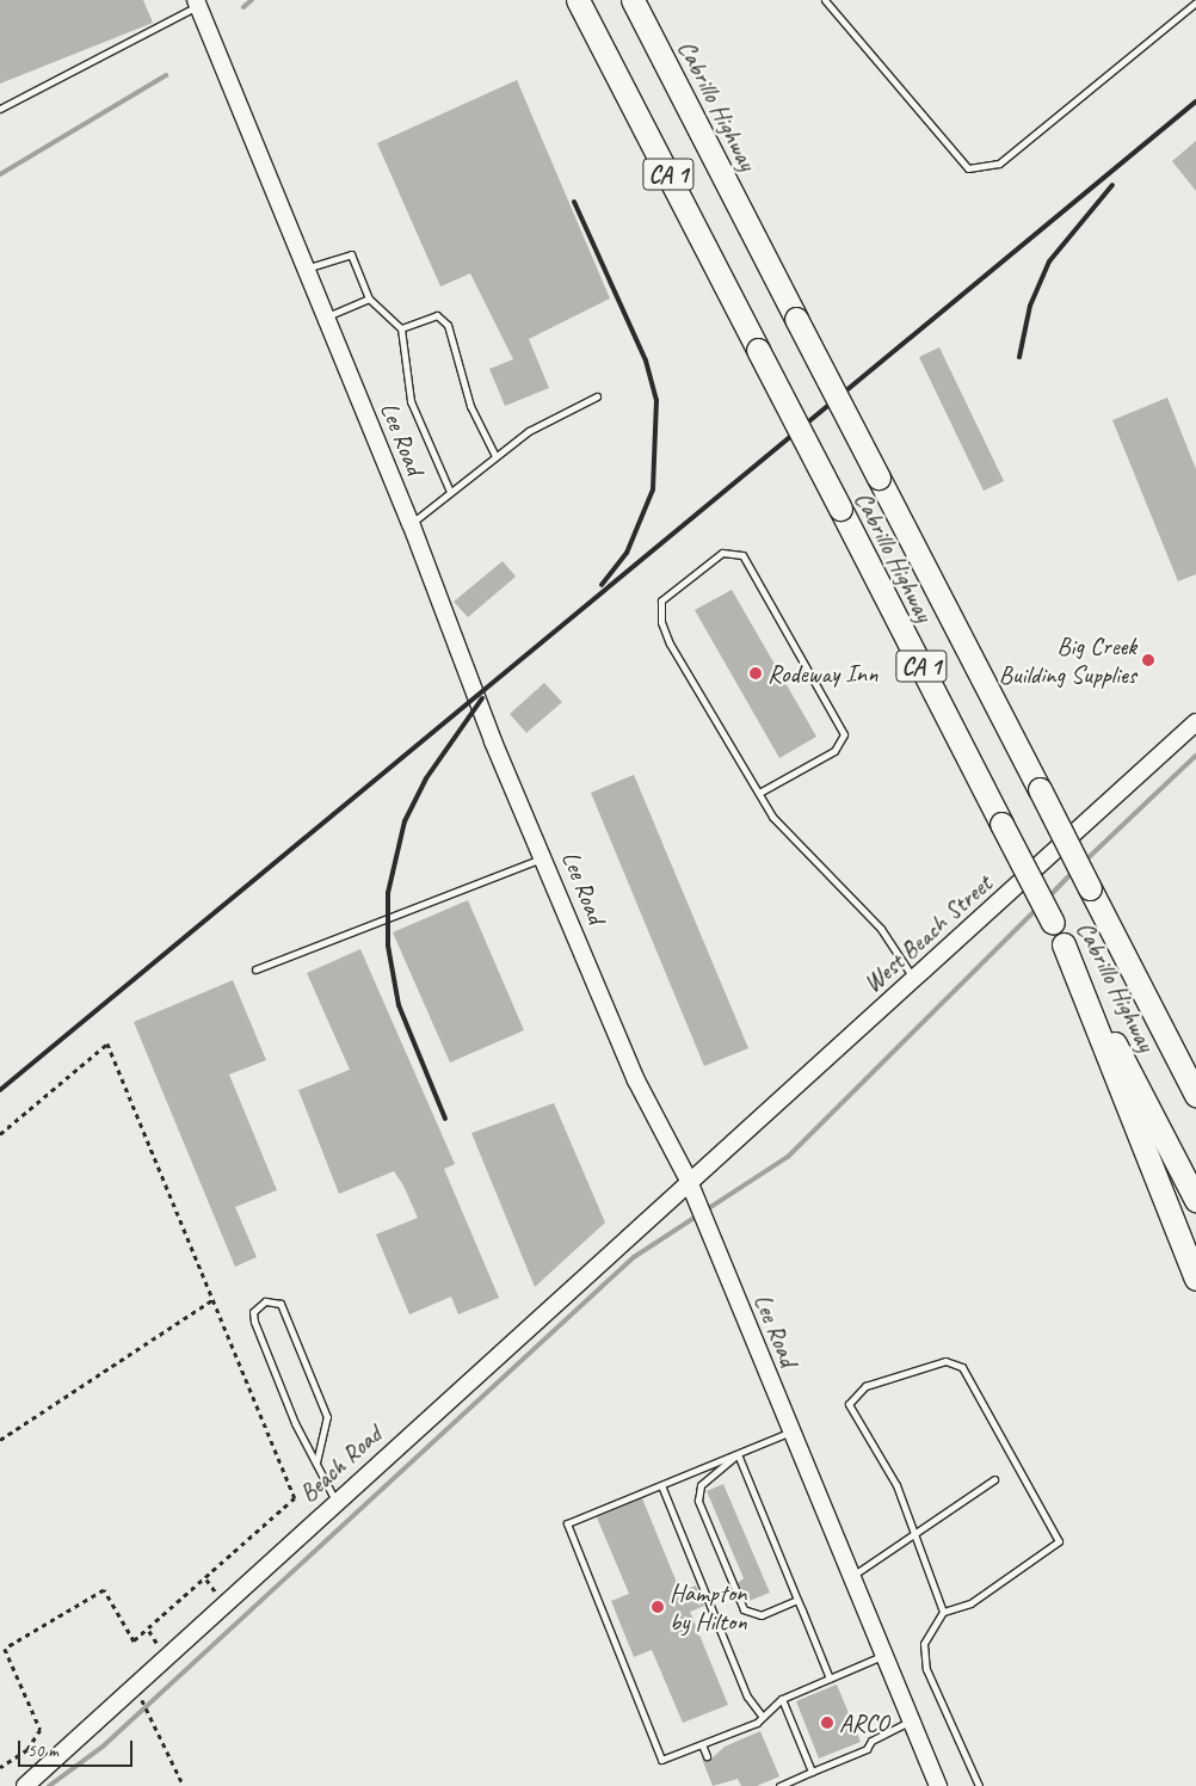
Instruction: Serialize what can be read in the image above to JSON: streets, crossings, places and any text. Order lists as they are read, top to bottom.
{
  "streets": {
    "highway": ["Cabrillo Highway", "CA 1"],
    "main road": ["Lee Road", "West Beach Street", "Beach Road"]
  },
  "crossings": [
    ["Lee Road", "West Beach Street"],
    ["Lee Road", "Beach Road"],
    ["West Beach Street", "Beach Road"]
  ],
  "places": [
    "Big Creek Building Supplies",
    "Rodeway Inn",
    "Hampton by Hilton",
    "ARCO"
  ],
  "scale_bar": "50 m"
}
